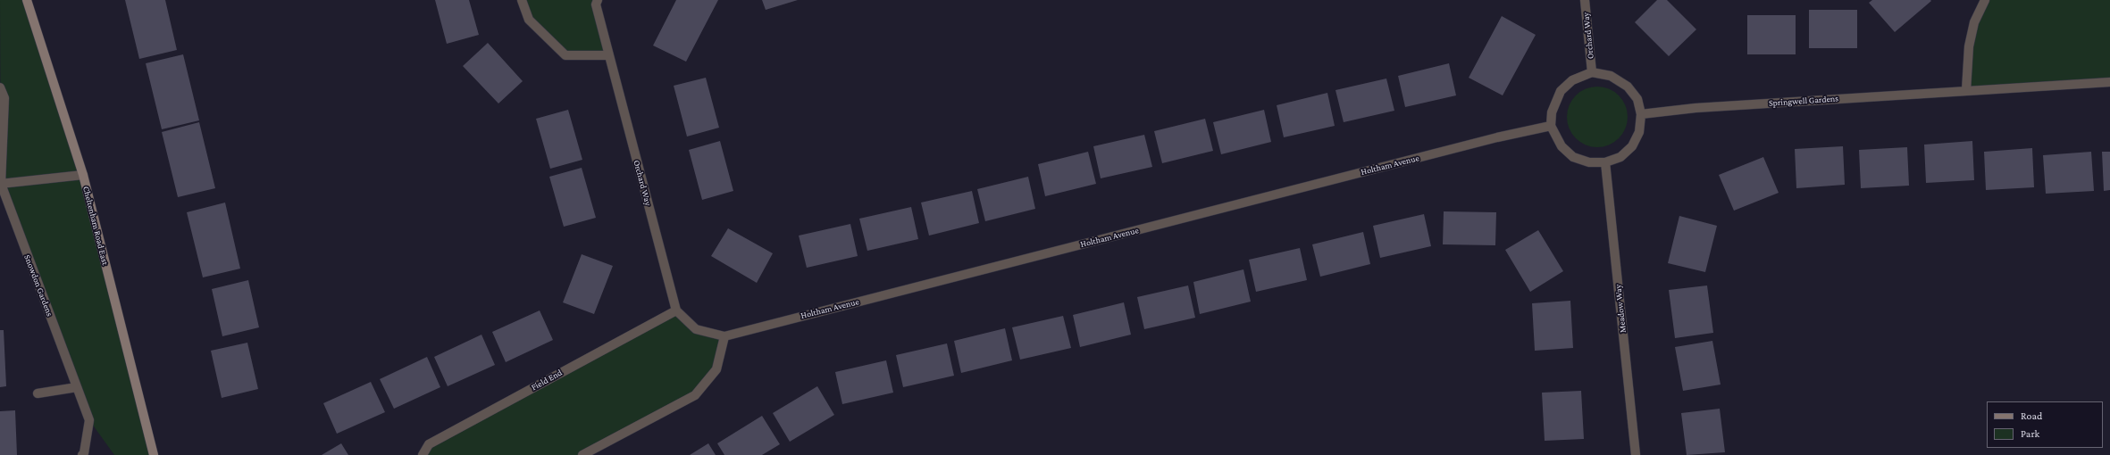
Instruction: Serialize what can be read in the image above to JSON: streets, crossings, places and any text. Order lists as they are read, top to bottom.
{
  "streets": {
    "main road": ["Cheltenham Road East"],
    "street": [
      "Orchard Way",
      "Springwell Gardens",
      "Holtham Avenue",
      "Snowdon Gardens",
      "Meadow Way",
      "Field End"
    ]
  },
  "crossings": [
    ["Orchard Way", "Springwell Gardens"],
    ["Orchard Way", "Holtham Avenue"],
    ["Orchard Way", "Meadow Way"],
    ["Orchard Way", "Field End"],
    ["Springwell Gardens", "Holtham Avenue"],
    ["Springwell Gardens", "Meadow Way"],
    ["Holtham Avenue", "Meadow Way"],
    ["Holtham Avenue", "Field End"]
  ],
  "legend": ["Road", "Park"]
}
